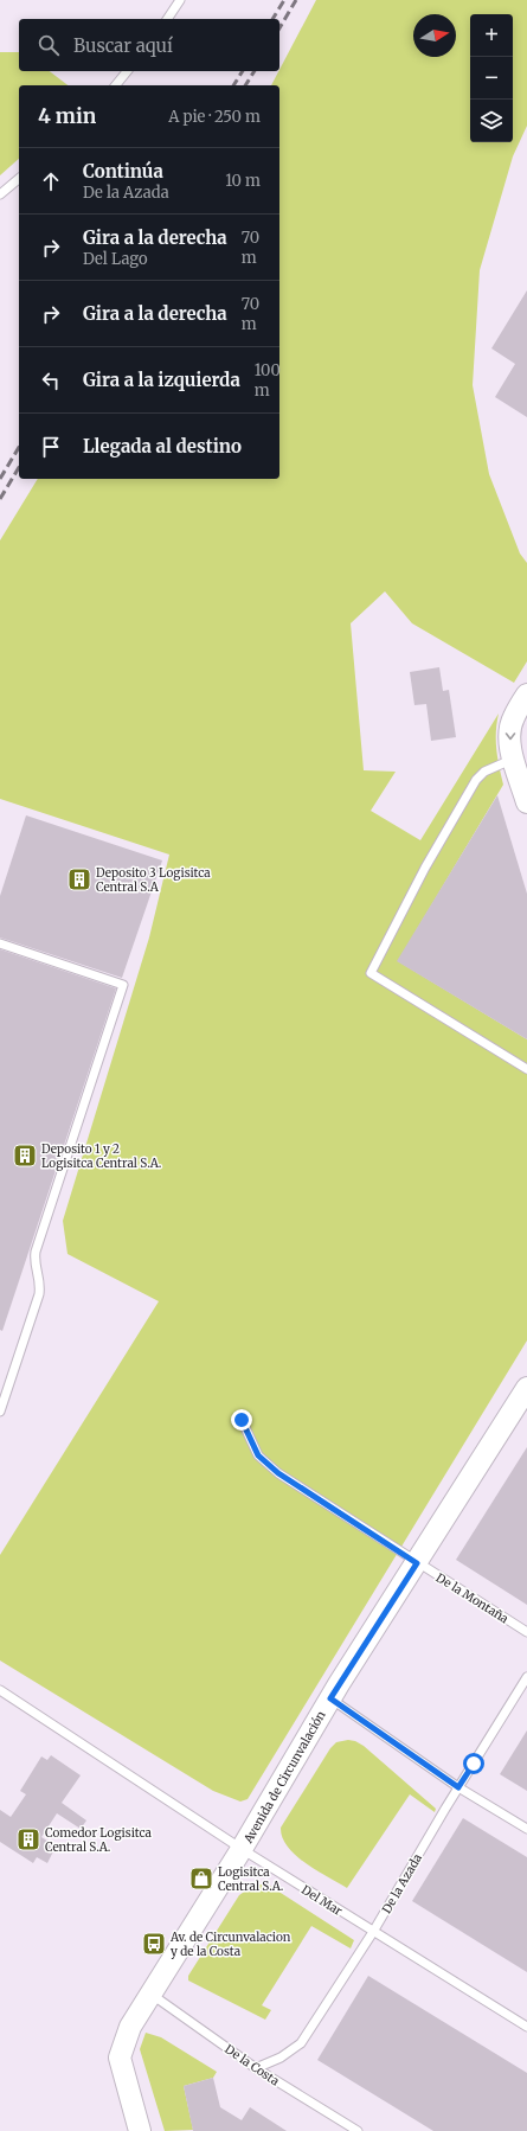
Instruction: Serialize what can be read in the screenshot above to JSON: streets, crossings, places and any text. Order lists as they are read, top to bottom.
{
  "streets": {
    "street": ["Avenida de Circunvalación"],
    "lane": [
      "De la Montaña",
      "De la Azada",
      "Del Mar",
      "De la Costa"
    ]
  },
  "crossings": [
    ["De la Montaña", "Avenida de Circunvalación"],
    ["Avenida de Circunvalación", "Del Mar"],
    ["Avenida de Circunvalación", "De la Costa"],
    ["De la Azada", "Del Mar"],
    ["De la Azada", "De la Costa"]
  ],
  "places": {
    "building": ["Deposito 3 Logisitca Central S.A", "Deposito 1 y 2 Logisitca Central S.A.", "Comedor Logisitca Central S.A."],
    "shop": ["Logisitca Central S.A."],
    "bus stop": ["Av. de Circunvalacion y de la Costa"]
  },
  "north": "right",
  "page": {
    "map_buttons": ["+", "−"],
    "search": "Buscar aquí",
    "heading": ["4 min", "A pie · 250 m"],
    "list": [
      ["Continúa", "De la Azada", "10 m"],
      ["Gira a la derecha", "Del Lago", "70 m"],
      ["Gira a la derecha", "70 m"],
      ["Gira a la izquierda", "100 m"],
      "Llegada al destino"
    ]
  }
}
